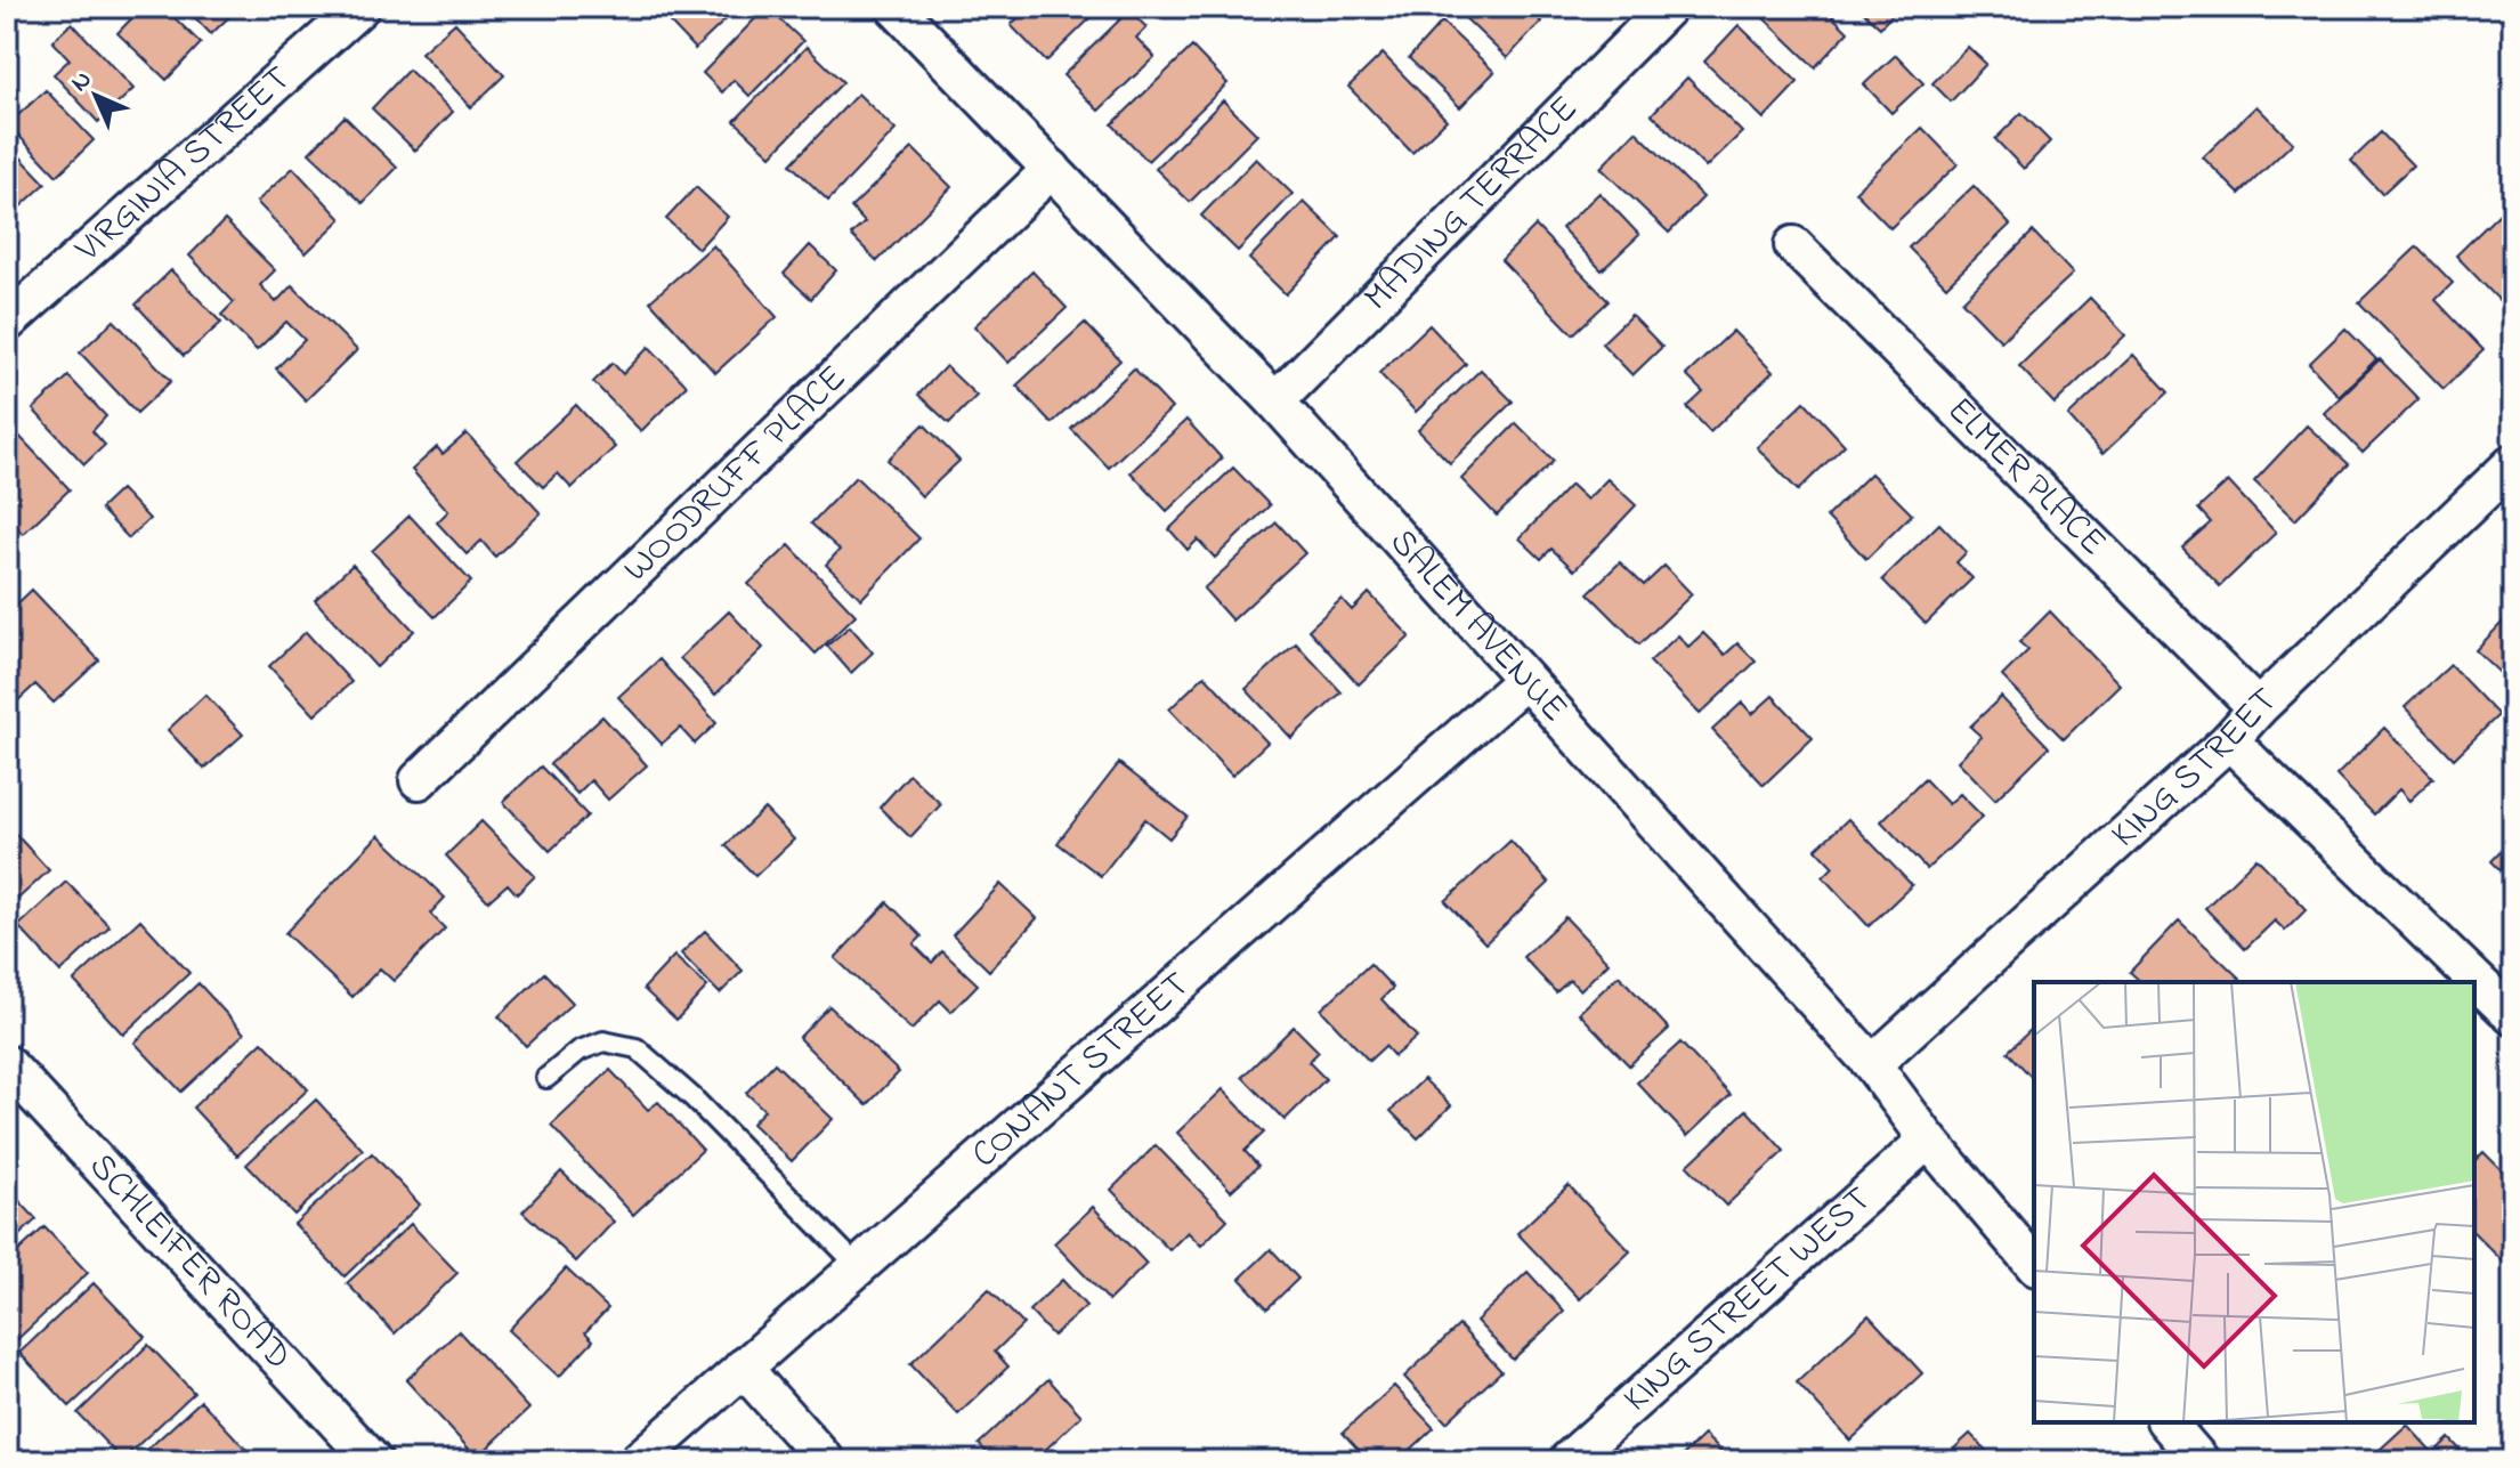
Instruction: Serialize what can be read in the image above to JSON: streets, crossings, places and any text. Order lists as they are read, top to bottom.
{
  "streets": {
    "street": [
      "VIRGINIA STREET",
      "MADING TERRACE",
      "WOODRUFF PLACE",
      "ELMER PLACE",
      "SALEM AVENUE",
      "KING STREET",
      "CONANT STREET",
      "SCHLEIFER ROAD",
      "KING STREET WEST"
    ]
  },
  "crossings": [
    ["MADING TERRACE", "SALEM AVENUE"],
    ["WOODRUFF PLACE", "SALEM AVENUE"],
    ["ELMER PLACE", "KING STREET"],
    ["SALEM AVENUE", "KING STREET"],
    ["SALEM AVENUE", "CONANT STREET"],
    ["SALEM AVENUE", "KING STREET WEST"]
  ],
  "north": "top left"
}
